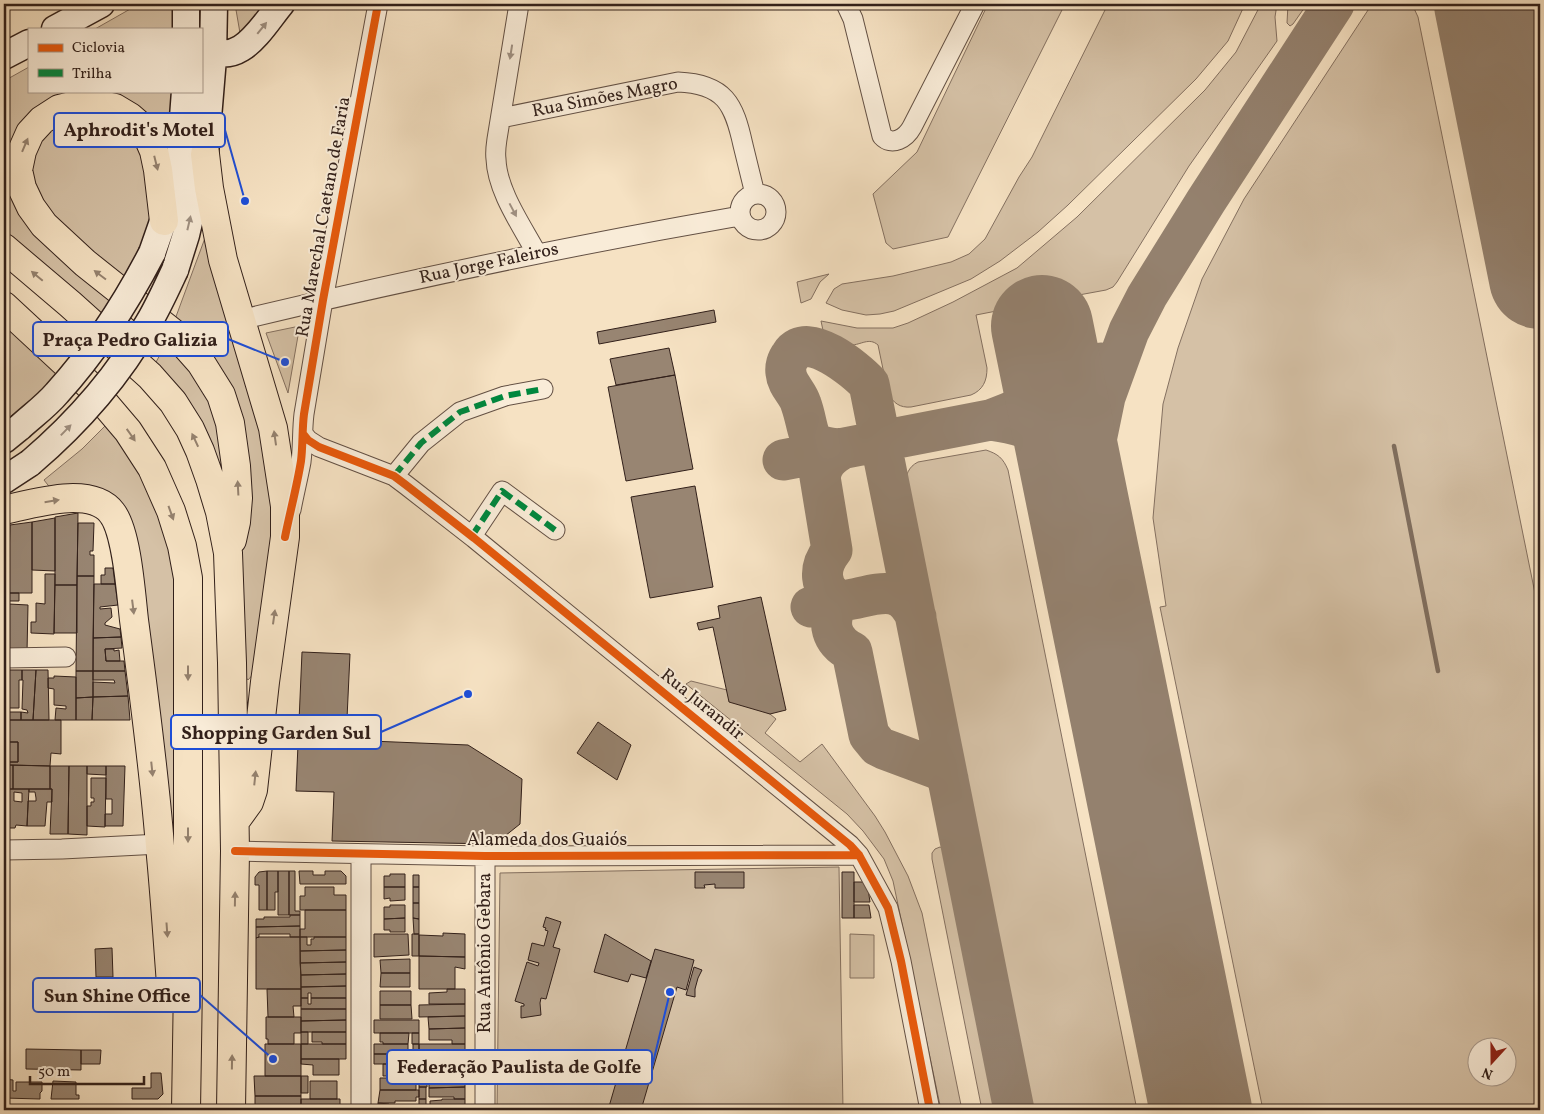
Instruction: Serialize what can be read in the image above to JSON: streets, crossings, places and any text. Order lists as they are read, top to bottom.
{
  "streets": {
    "street": [
      "Rua Simões Magro",
      "Rua Marechal Caetano de Faria",
      "Rua Jorge Faleiros",
      "Rua Jurandir",
      "Alameda dos Guaiós",
      "Rua Antônio Gebara"
    ]
  },
  "crossings": [
    ["Rua Simões Magro", "Rua Jorge Faleiros"],
    ["Rua Marechal Caetano de Faria", "Rua Jorge Faleiros"],
    ["Rua Marechal Caetano de Faria", "Rua Jurandir"],
    ["Rua Jurandir", "Alameda dos Guaiós"],
    ["Alameda dos Guaiós", "Rua Antônio Gebara"]
  ],
  "places": [
    "Aphrodit's Motel",
    "Praça Pedro Galizia",
    "Shopping Garden Sul",
    "Federação Paulista de Golfe",
    "Sun Shine Office"
  ],
  "legend": ["Ciclovia", "Trilha"],
  "scale_bar": "50 m",
  "north": "bottom"
}
